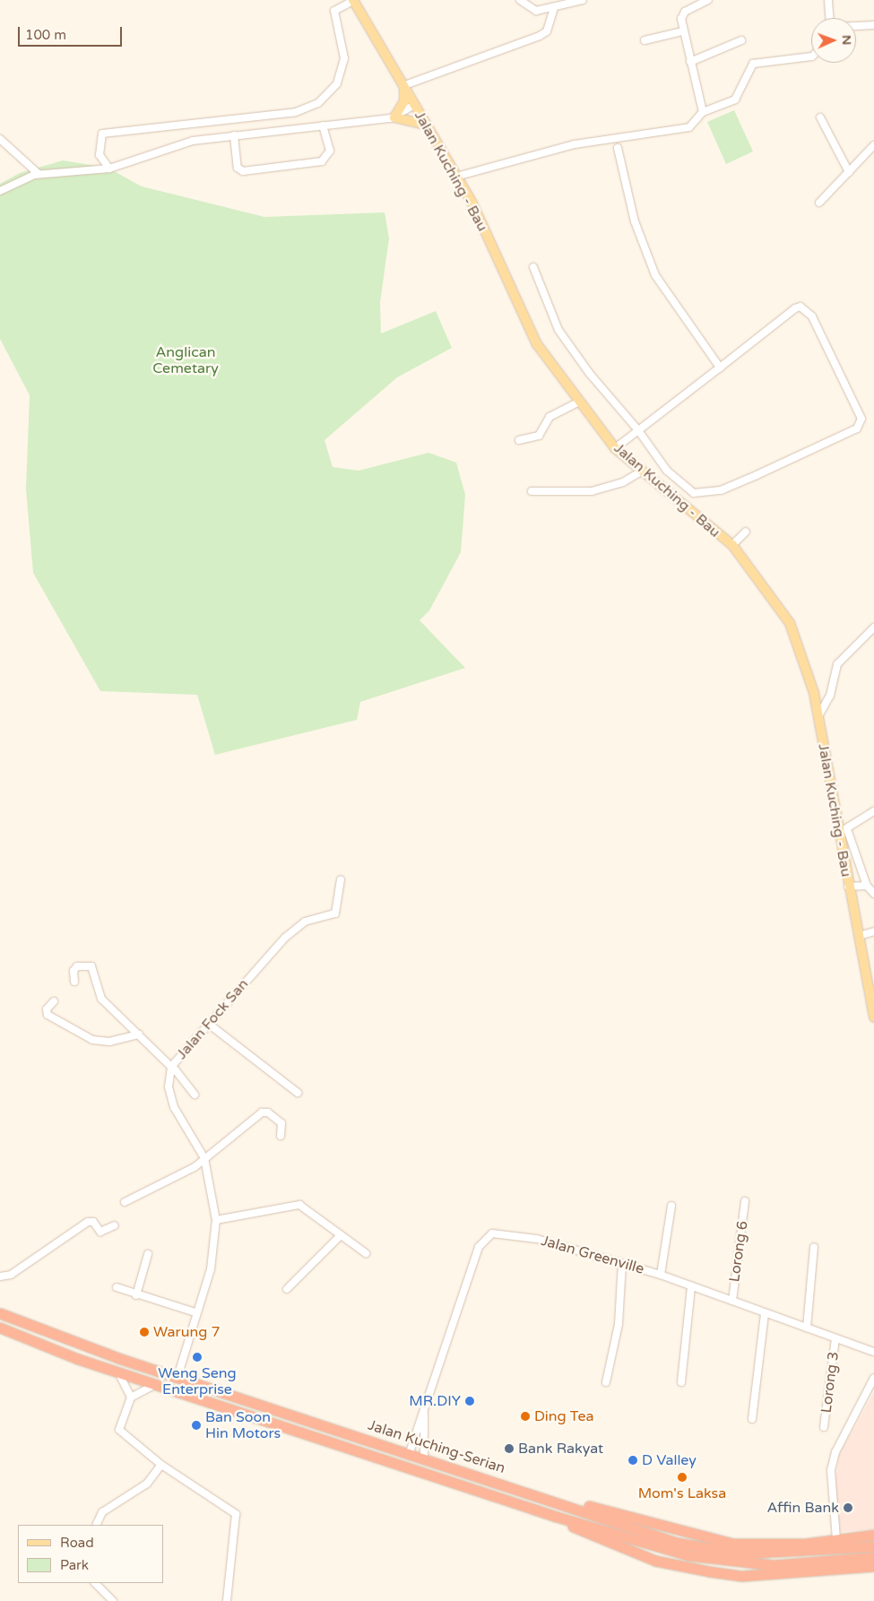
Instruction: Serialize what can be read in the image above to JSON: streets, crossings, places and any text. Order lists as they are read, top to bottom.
{
  "streets": {
    "highway": ["Jalan Kuching-Serian"],
    "main road": ["Jalan Kuching - Bau"],
    "street": [
      "Jalan Fock San",
      "Lorong 6",
      "Jalan Greenville",
      "Lorong 3"
    ]
  },
  "crossings": [
    ["Jalan Fock San", "Jalan Kuching-Serian"],
    ["Lorong 6", "Jalan Greenville"],
    ["Jalan Greenville", "Lorong 3"],
    ["Jalan Greenville", "Jalan Kuching-Serian"]
  ],
  "parks": ["Anglican Cemetary"],
  "places": [
    "Warung 7",
    "Weng Seng Enterprise",
    "MR.DIY",
    "Ding Tea",
    "Ban Soon Hin Motors",
    "Bank Rakyat",
    "D Valley",
    "Mom's Laksa",
    "Affin Bank"
  ],
  "legend": ["Road", "Park"],
  "scale_bar": "100 m",
  "north": "right"
}
